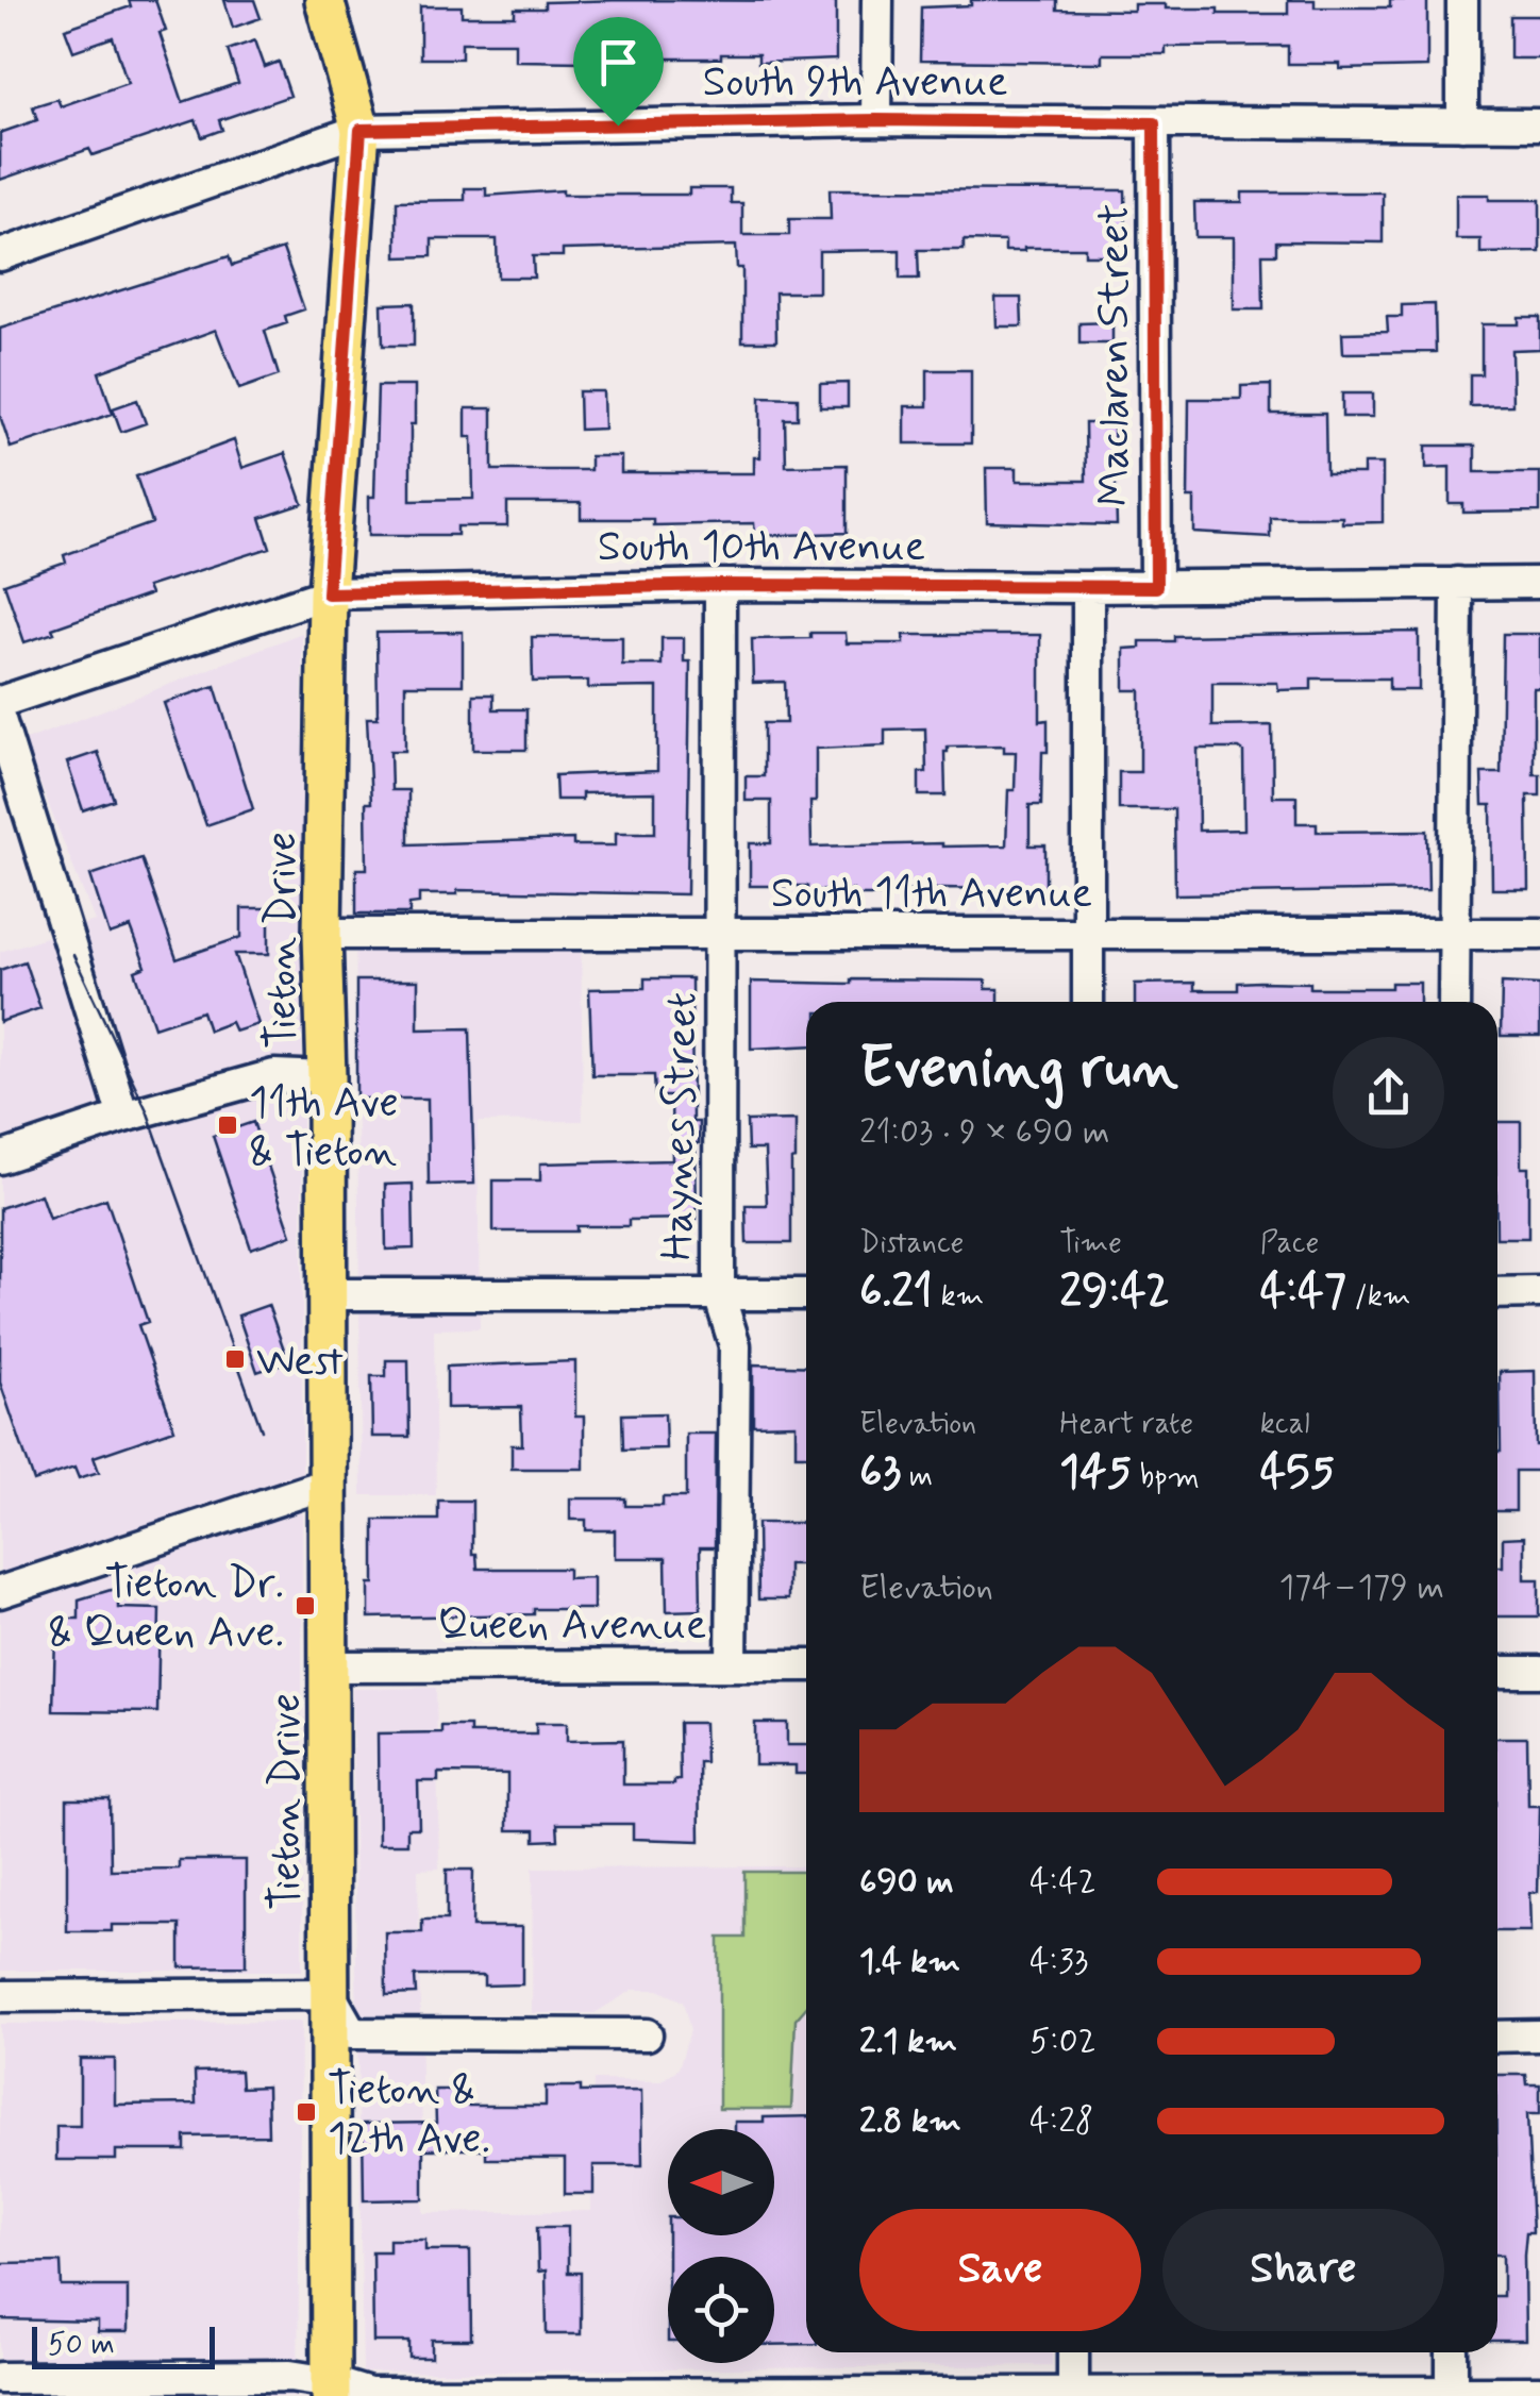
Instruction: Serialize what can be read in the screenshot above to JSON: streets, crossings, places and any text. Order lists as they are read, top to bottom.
{
  "streets": {
    "main road": ["Tieton Drive"],
    "street": [
      "South 9th Avenue",
      "Maclaren Street",
      "South 10th Avenue",
      "South 11th Avenue",
      "Haynes Street",
      "Queen Avenue"
    ]
  },
  "crossings": [
    ["South 9th Avenue", "Maclaren Street"],
    ["South 9th Avenue", "Tieton Drive"],
    ["Maclaren Street", "South 10th Avenue"],
    ["South 10th Avenue", "Tieton Drive"],
    ["South 10th Avenue", "Haynes Street"],
    ["South 11th Avenue", "Tieton Drive"],
    ["South 11th Avenue", "Haynes Street"],
    ["Tieton Drive", "Queen Avenue"],
    ["Haynes Street", "Queen Avenue"]
  ],
  "places": {
    "transit": [
      "11th Ave & Tieton",
      "West",
      "Tieton Dr. & Queen Ave.",
      "Tieton & 12th Ave."
    ]
  },
  "scale_bar": "50 m",
  "north": "left",
  "page": {
    "heading": ["Evening run", "21:03 · 9 × 690 m"],
    "stats": [
      ["Distance", "6.21 km"],
      ["Time", "29:42"],
      ["Pace", "4:47 /km"],
      ["Elevation", "63 m"],
      ["Heart rate", "145 bpm"],
      ["kcal", "455"]
    ],
    "chart": ["Elevation", "174–179 m"],
    "list": [
      {
        "name": "690 m",
        "note": "4:42"
      },
      {
        "name": "1.4 km",
        "note": "4:33"
      },
      {
        "name": "2.1 km",
        "note": "5:02"
      },
      {
        "name": "2.8 km",
        "note": "4:28"
      }
    ],
    "buttons": ["Save", "Share"],
    "scale": "50 m"
  }
}
